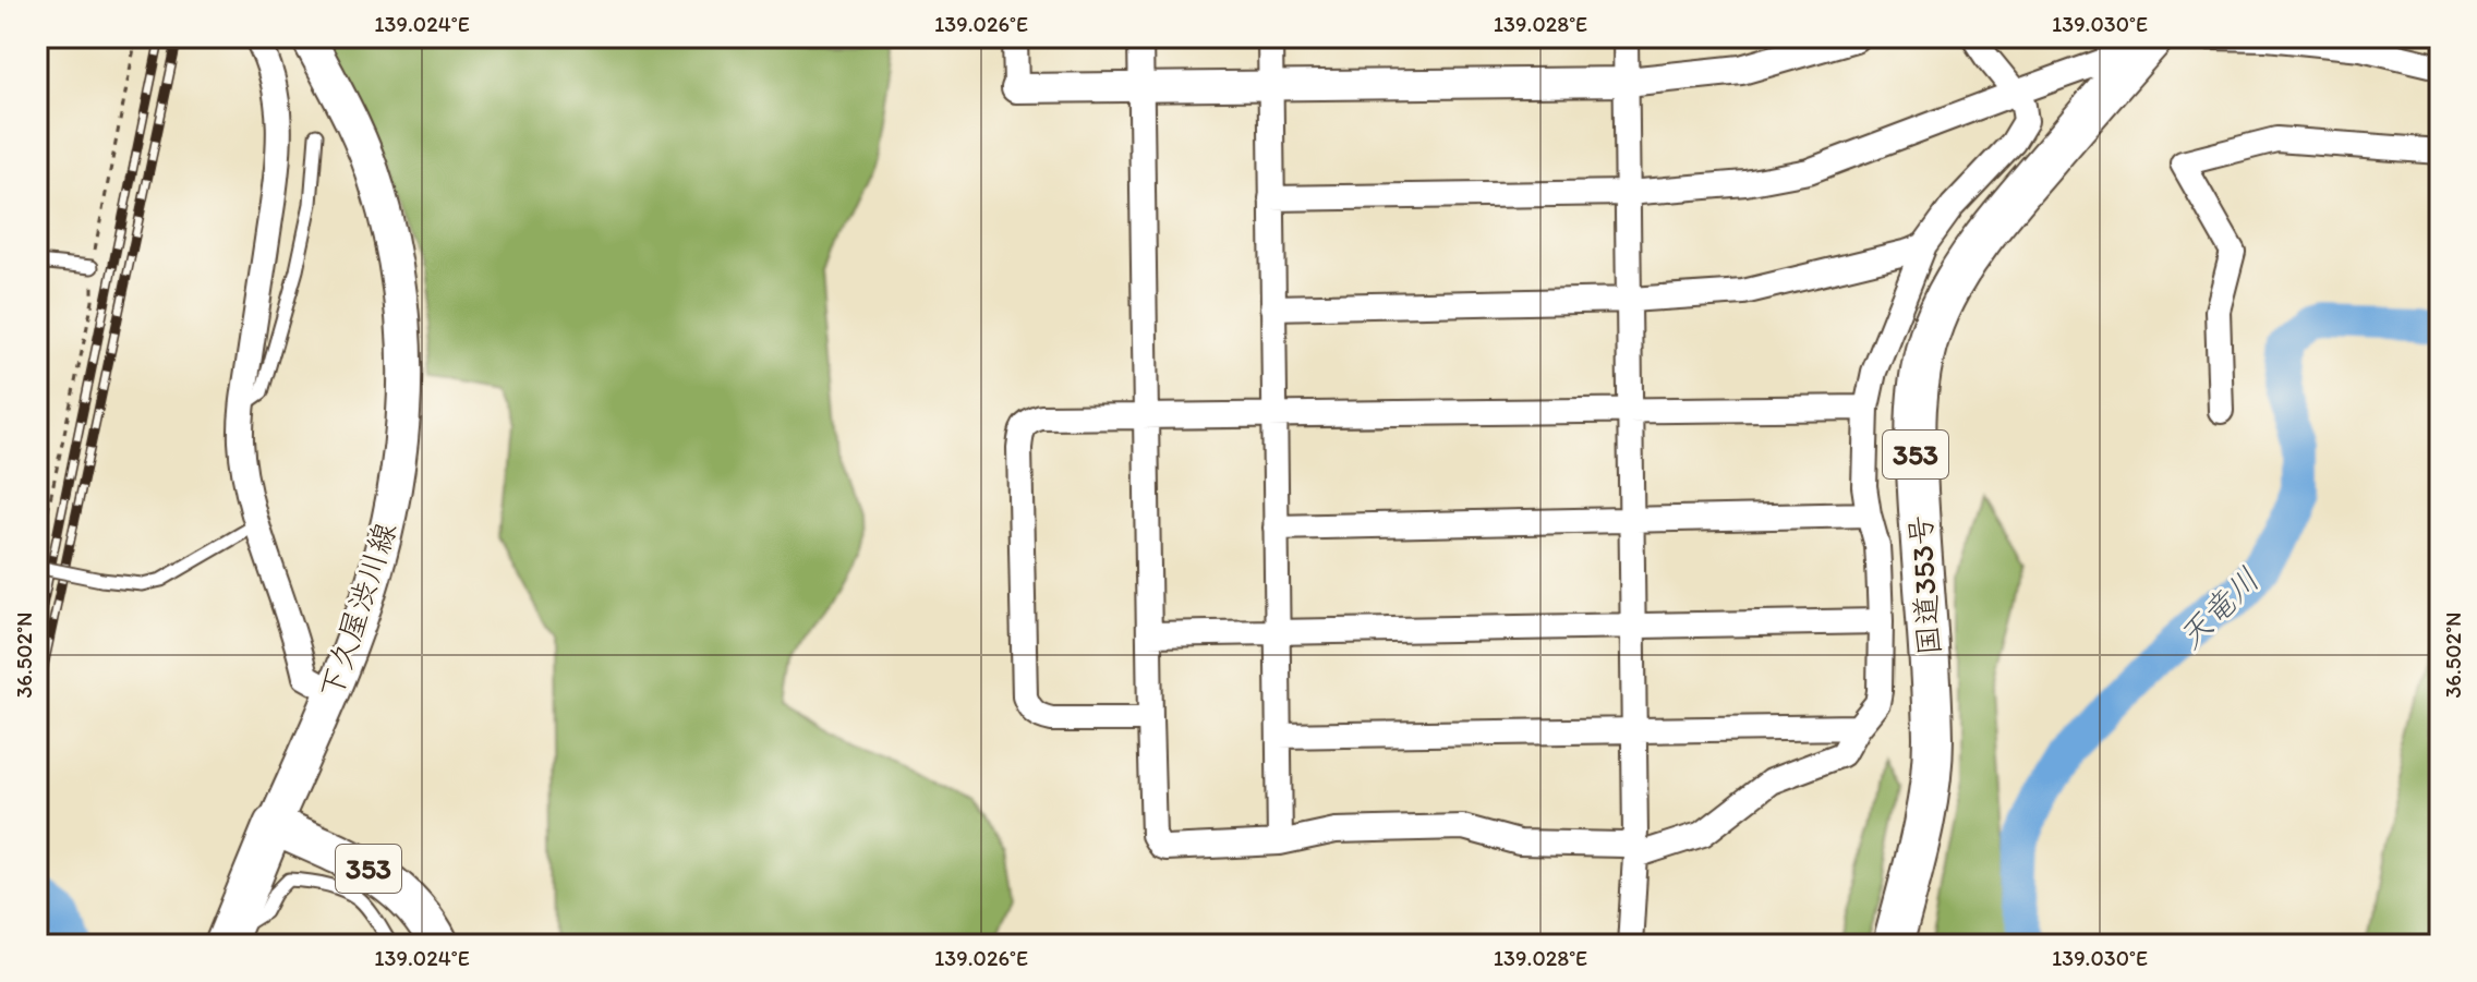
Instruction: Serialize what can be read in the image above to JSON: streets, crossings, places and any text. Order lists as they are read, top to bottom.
{
  "streets": {
    "highway": ["353", "国道353号"],
    "main road": ["下久屋渋川線"]
  },
  "crossings": [
    ["353", "下久屋渋川線"]
  ],
  "water": ["天竜川"],
  "coordinates": [
    "139.024°E",
    "139.026°E",
    "139.028°E",
    "139.030°E",
    "36.502°N"
  ]
}
